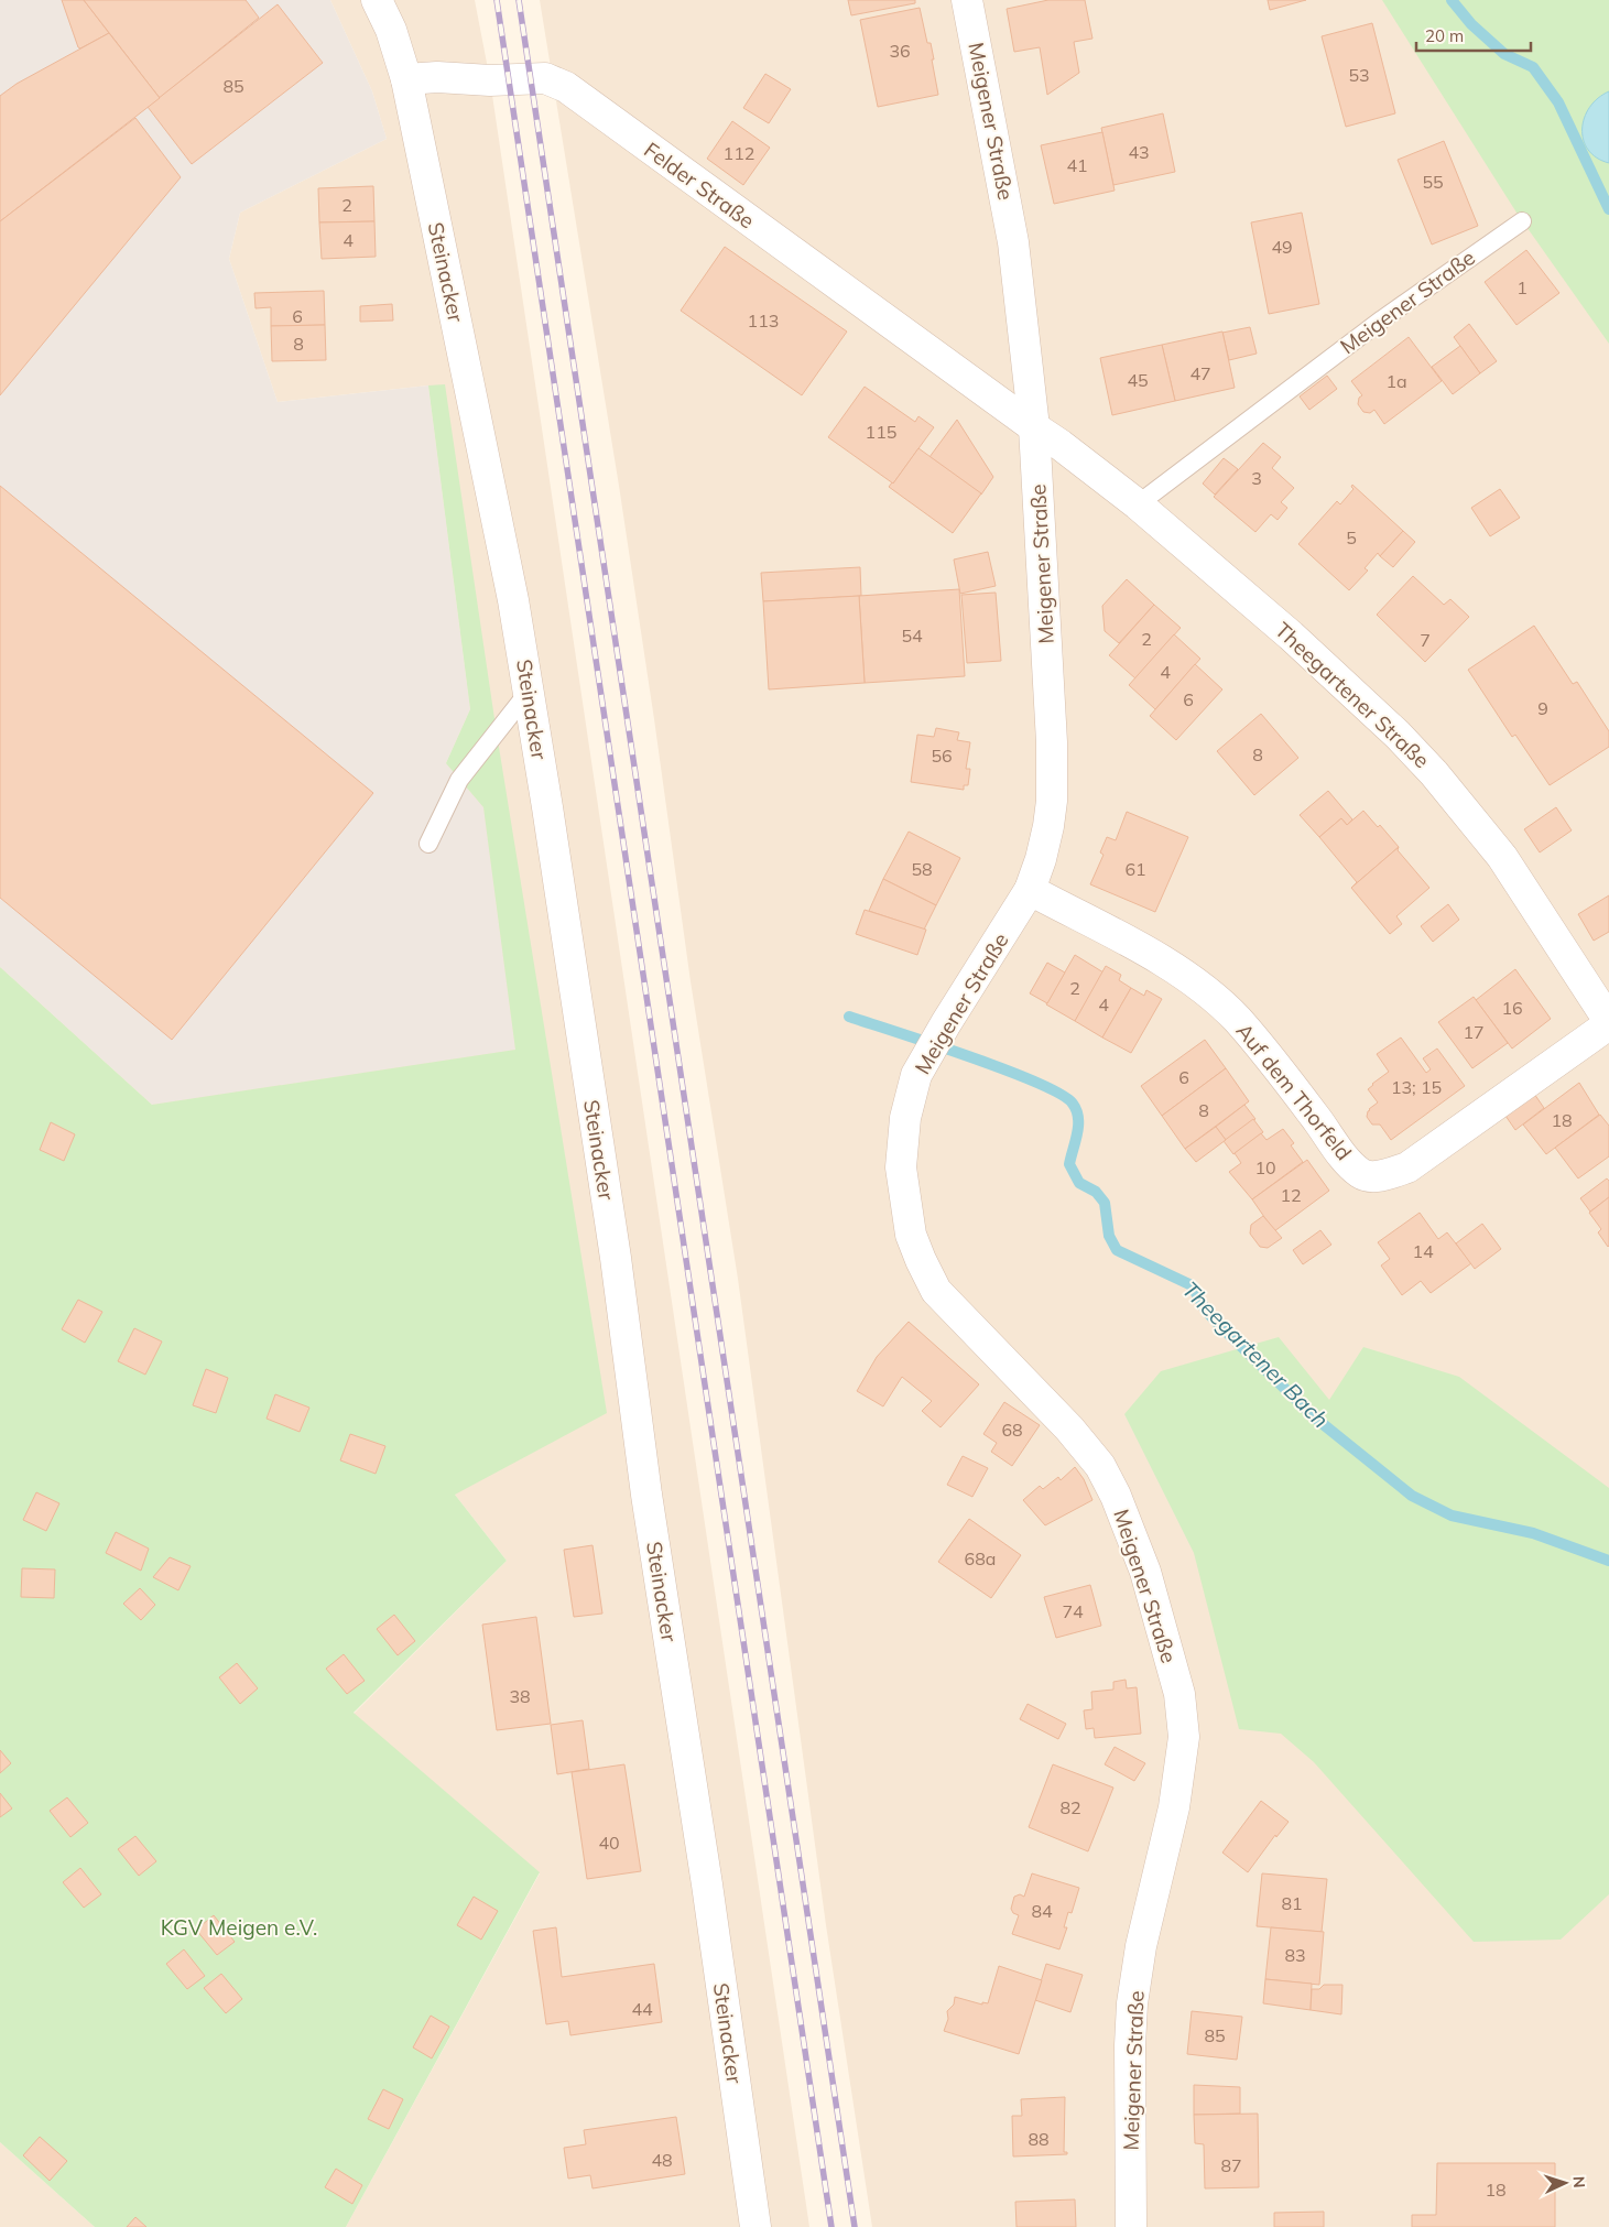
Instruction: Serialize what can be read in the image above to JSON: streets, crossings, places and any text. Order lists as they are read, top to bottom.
{
  "streets": {
    "street": [
      "Meigener Straße",
      "Felder Straße",
      "Steinacker",
      "Theegartener Straße",
      "Auf dem Thorfeld"
    ]
  },
  "crossings": [
    ["Meigener Straße", "Felder Straße"],
    ["Meigener Straße", "Theegartener Straße"],
    ["Meigener Straße", "Auf dem Thorfeld"],
    ["Felder Straße", "Steinacker"],
    ["Felder Straße", "Theegartener Straße"],
    ["Theegartener Straße", "Auf dem Thorfeld"]
  ],
  "water": ["Theegartener Bach"],
  "parks": ["KGV Meigen e.V."],
  "house_numbers": [
    "36",
    "53",
    "85",
    "43",
    "112",
    "41",
    "55",
    "2",
    "4",
    "49",
    "1",
    "6",
    "113",
    "8",
    "47",
    "45",
    "1a",
    "115",
    "3",
    "5",
    "54",
    "2",
    "7",
    "4",
    "6",
    "9",
    "8",
    "56",
    "58",
    "61",
    "2",
    "4",
    "16",
    "17",
    "6",
    "13; 15",
    "8",
    "18",
    "10",
    "12",
    "14",
    "68",
    "68a",
    "74",
    "38",
    "82",
    "40",
    "81",
    "84",
    "83",
    "44",
    "85",
    "88",
    "48",
    "87",
    "18"
  ],
  "scale_bar": "20 m",
  "north": "right"
}
